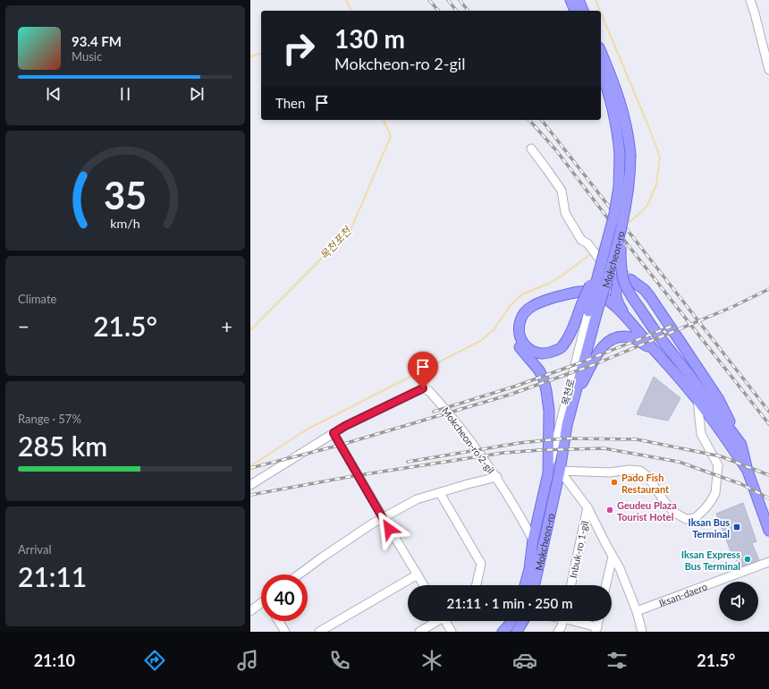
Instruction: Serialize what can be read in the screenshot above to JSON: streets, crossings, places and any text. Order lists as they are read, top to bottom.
{
  "streets": {
    "main road": ["Mokcheon-ro"],
    "street": [
      "목천로",
      "Mokcheon-ro 2-gil",
      "Inbuk-ro 1-gil",
      "Iksan-daero"
    ]
  },
  "crossings": [
    ["Mokcheon-ro", "목천로"],
    ["Mokcheon-ro", "Mokcheon-ro 2-gil"]
  ],
  "water": ["목천포천"],
  "places": {
    "other": ["Pado Fish Restaurant", "Geudeu Plaza Tourist Hotel", "Iksan Express Bus Terminal"],
    "transit": ["Iksan Bus Terminal"]
  },
  "page": {
    "turn": ["130 m", "Mokcheon-ro 2-gil"],
    "song": ["93.4 FM", "Music"],
    "then": "Then",
    "tile": [
      "Climate",
      ["Range · 57%", "285 km"],
      ["Arrival", "21:11"]
    ],
    "heat": ["−", "21.5°", "+"],
    "limit": "40",
    "trip": "21:11 · 1 min · 250 m",
    "tabs": ["21:10", "21.5°"],
    "gauge": ["35", "km/h"]
  }
}
